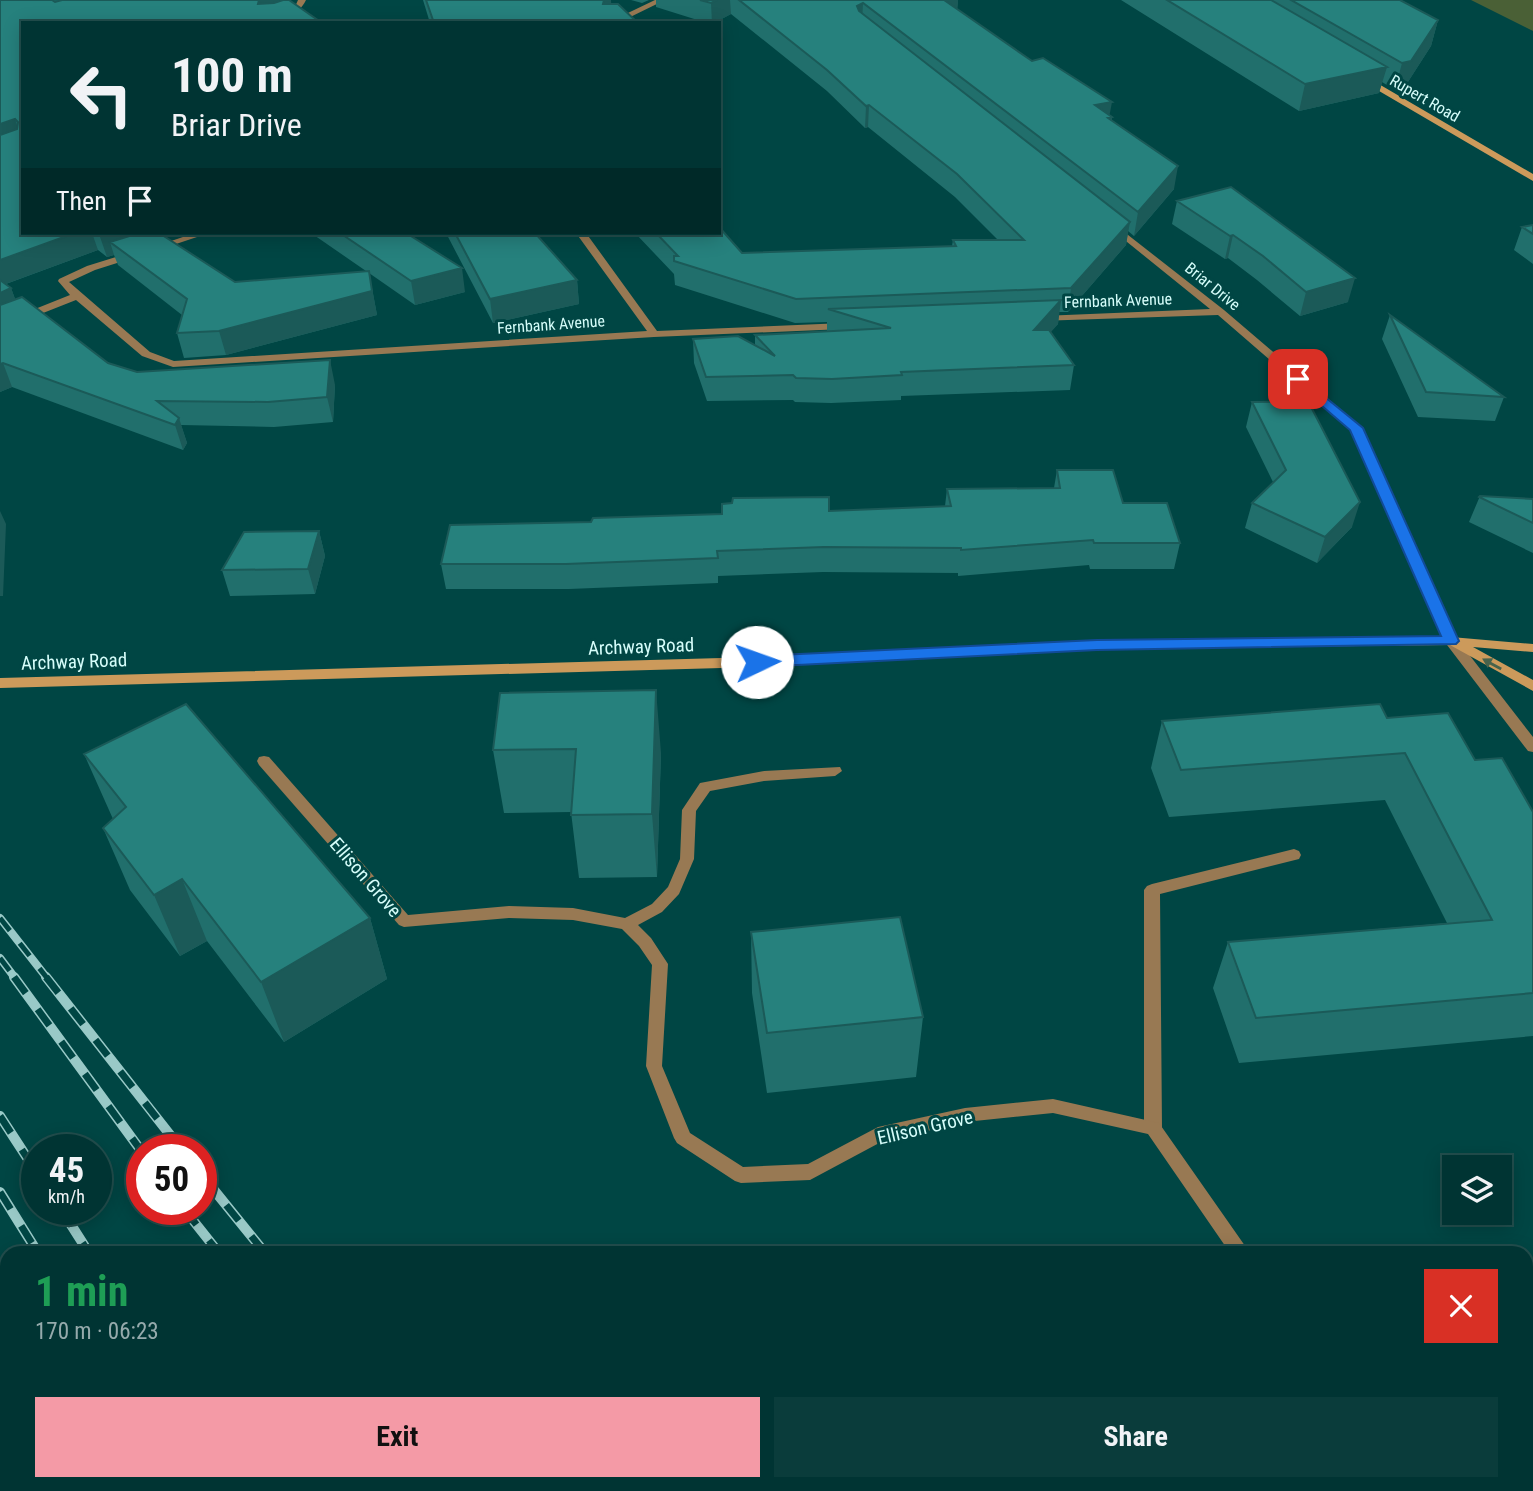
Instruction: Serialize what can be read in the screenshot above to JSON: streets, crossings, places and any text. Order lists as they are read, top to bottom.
{
  "streets": {
    "main road": ["Rupert Road", "Archway Road"],
    "street": ["Briar Drive", "Fernbank Avenue", "Ellison Grove"]
  },
  "crossings": [
    ["Briar Drive", "Fernbank Avenue"],
    ["Briar Drive", "Archway Road"]
  ],
  "page": {
    "turn": ["100 m", "Briar Drive"],
    "then": "Then",
    "speed": "45 km/h",
    "limit": "50",
    "heading": ["1 min", "170 m · 06:23"],
    "buttons": ["Exit", "Share"]
  }
}
